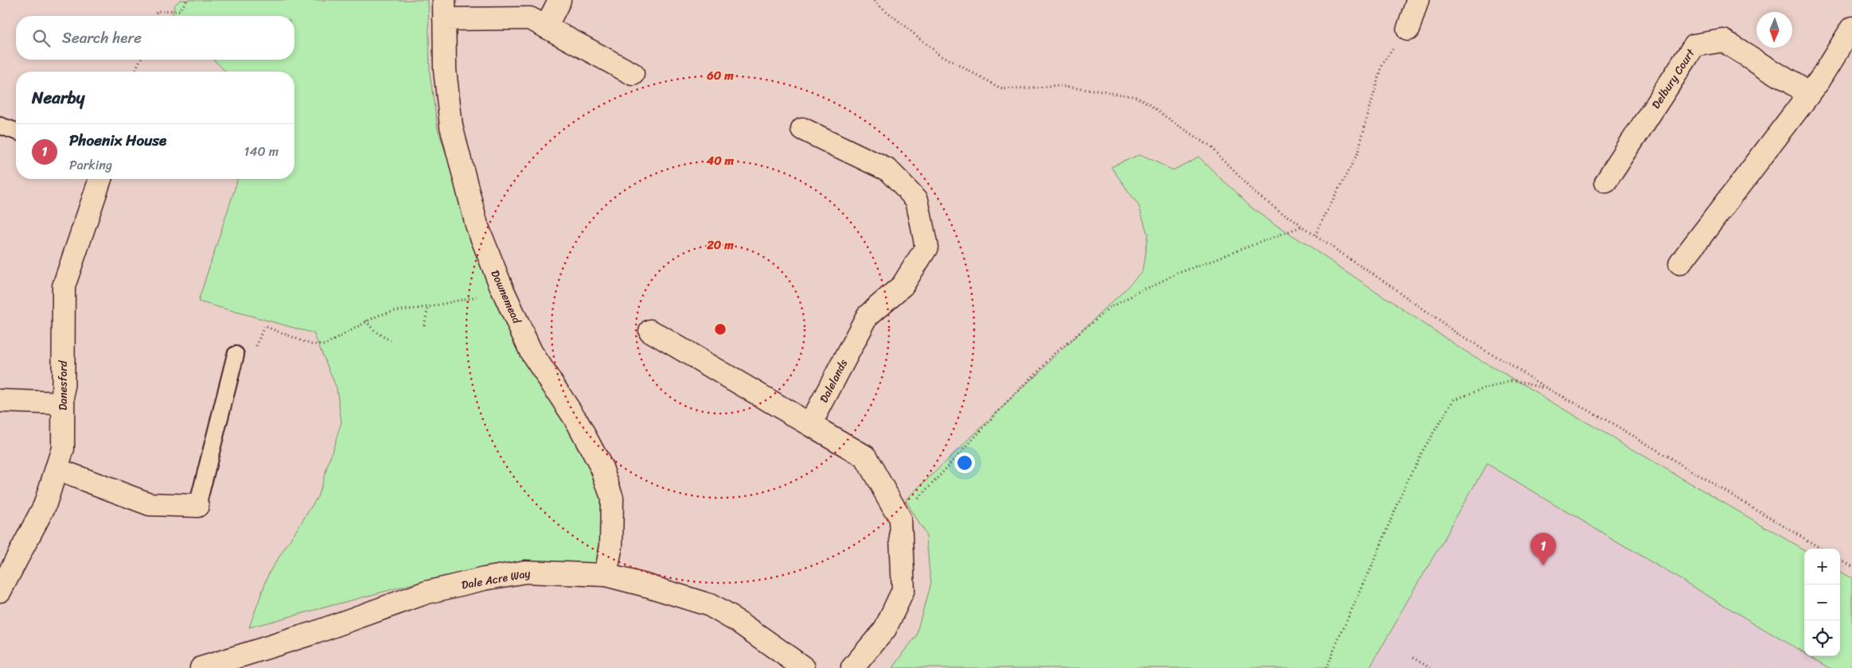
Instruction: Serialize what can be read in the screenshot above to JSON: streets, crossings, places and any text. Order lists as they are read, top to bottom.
{
  "streets": {
    "street": [
      "Delbury Court",
      "Downemead",
      "Dalelands",
      "Danesford",
      "Dale Acre Way"
    ]
  },
  "crossings": [
    ["Downemead", "Dale Acre Way"]
  ],
  "north": "bottom",
  "page": {
    "search": "Search here",
    "heading": "Nearby",
    "list": [
      {
        "mark": "1",
        "name": "Phoenix House",
        "note": "Parking",
        "value": "140 m"
      }
    ],
    "pins": "1",
    "map_buttons": ["+", "−"]
  },
  "rings": ["60 m", "40 m", "20 m"]
}
